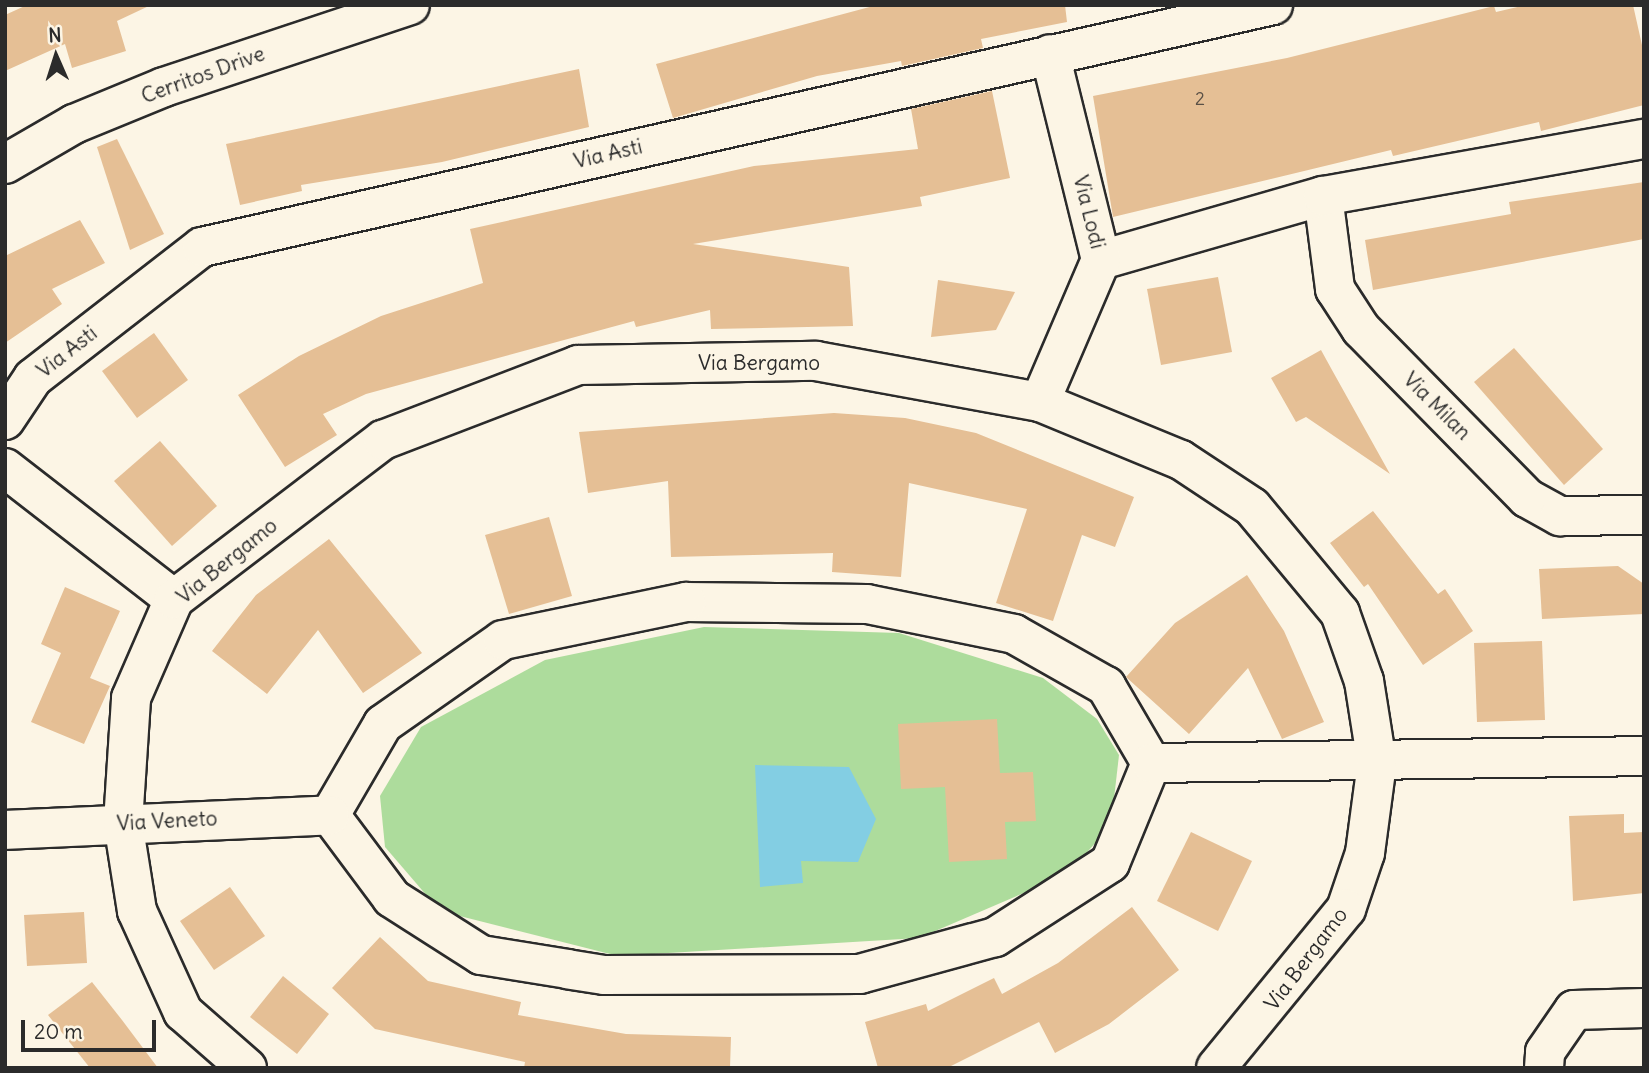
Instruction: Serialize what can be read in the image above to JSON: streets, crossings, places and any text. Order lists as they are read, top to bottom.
{
  "streets": {
    "street": [
      "Cerritos Drive",
      "Via Asti",
      "Via Lodi",
      "Via Bergamo",
      "Via Milan",
      "Via Veneto"
    ]
  },
  "crossings": [
    ["Via Asti", "Via Lodi"],
    ["Via Lodi", "Via Bergamo"],
    ["Via Bergamo", "Via Veneto"]
  ],
  "house_numbers": ["2"],
  "scale_bar": "20 m",
  "north": "top"
}
